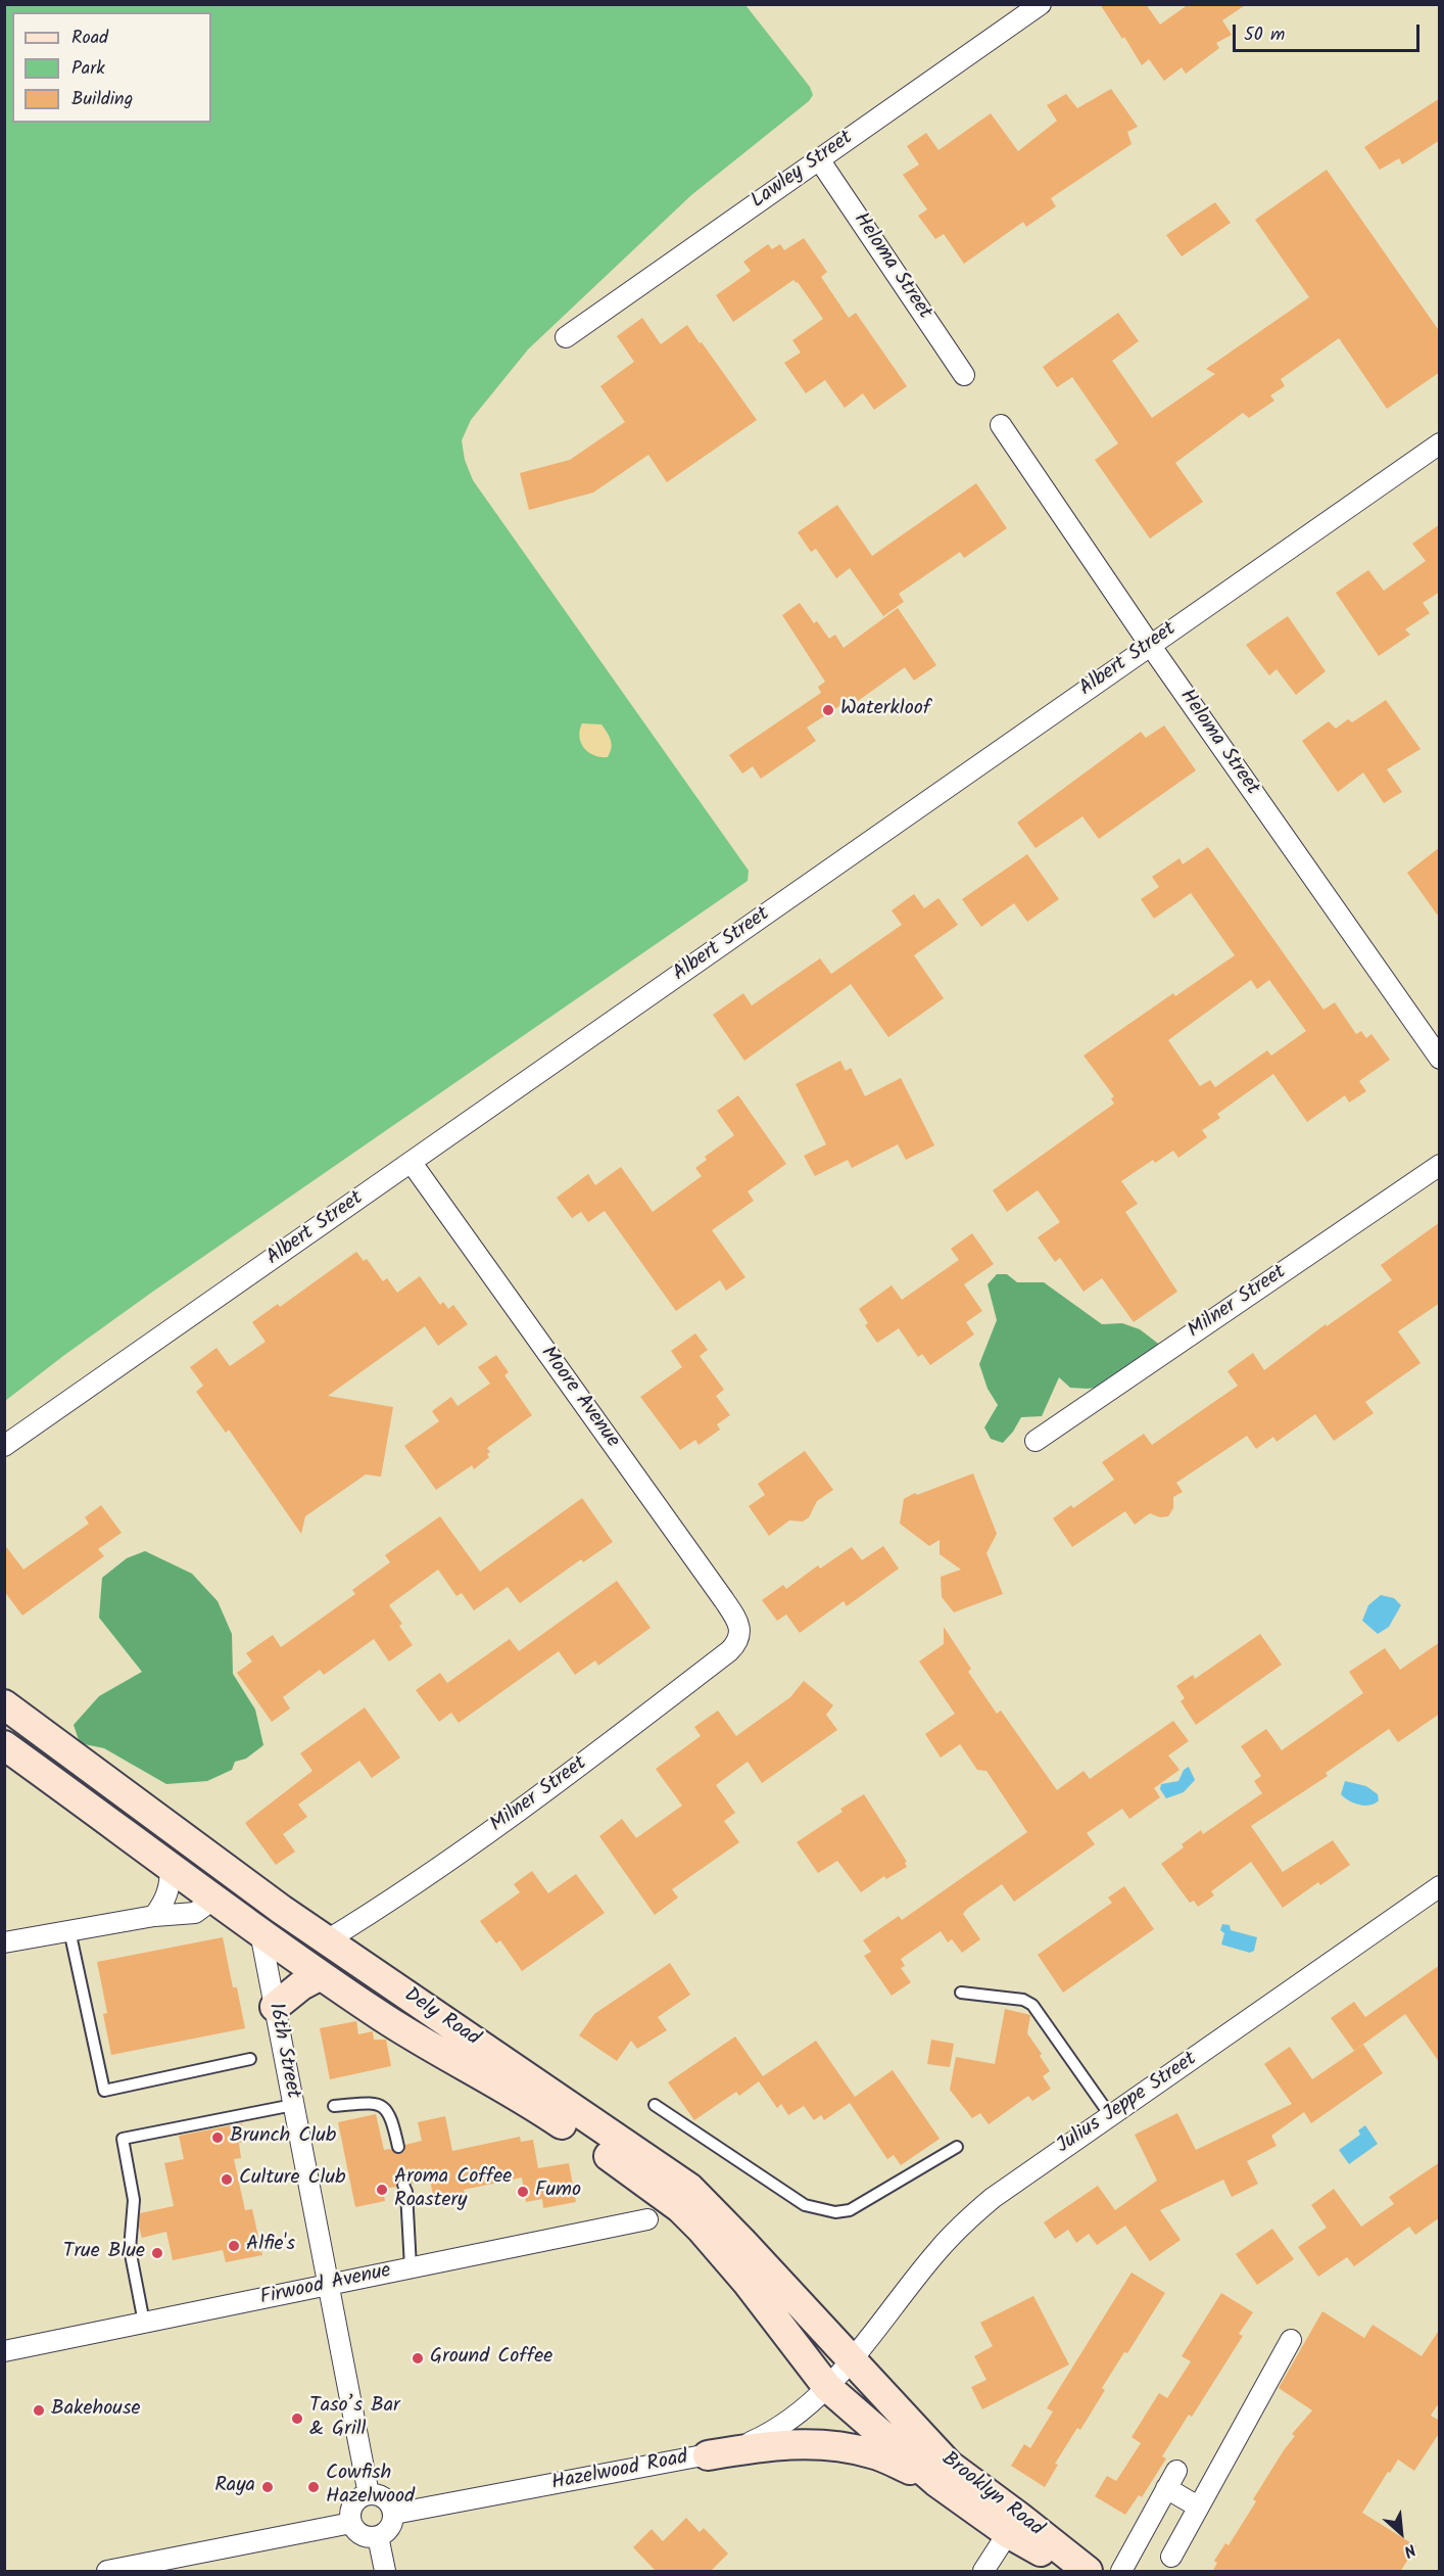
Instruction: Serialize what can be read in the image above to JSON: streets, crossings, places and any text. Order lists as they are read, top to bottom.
{
  "streets": {
    "main road": ["Dely Road", "Brooklyn Road"],
    "street": [
      "Lawley Street",
      "Heloma Street",
      "Albert Street",
      "Milner Street",
      "Moore Avenue",
      "16th Street",
      "Julius Jeppe Street",
      "Firwood Avenue",
      "Hazelwood Road"
    ]
  },
  "crossings": [
    ["Lawley Street", "Heloma Street"],
    ["Heloma Street", "Albert Street"],
    ["Albert Street", "Moore Avenue"],
    ["Milner Street", "Moore Avenue"],
    ["Milner Street", "Dely Road"],
    ["Dely Road", "16th Street"],
    ["Dely Road", "Julius Jeppe Street"],
    ["Dely Road", "Hazelwood Road"],
    ["Dely Road", "Brooklyn Road"],
    ["16th Street", "Firwood Avenue"],
    ["16th Street", "Hazelwood Road"],
    ["Julius Jeppe Street", "Hazelwood Road"],
    ["Julius Jeppe Street", "Brooklyn Road"],
    ["Hazelwood Road", "Brooklyn Road"]
  ],
  "places": [
    "Waterkloof",
    "Brunch Club",
    "Culture Club",
    "Aroma Coffee Roastery",
    "Fumo",
    "Alfie's",
    "True Blue",
    "Ground Coffee",
    "Bakehouse",
    "Taso’s Bar & Grill",
    "Raya",
    "Cowfish Hazelwood"
  ],
  "legend": ["Road", "Park", "Building"],
  "scale_bar": "50 m",
  "north": "bottom right"
}
